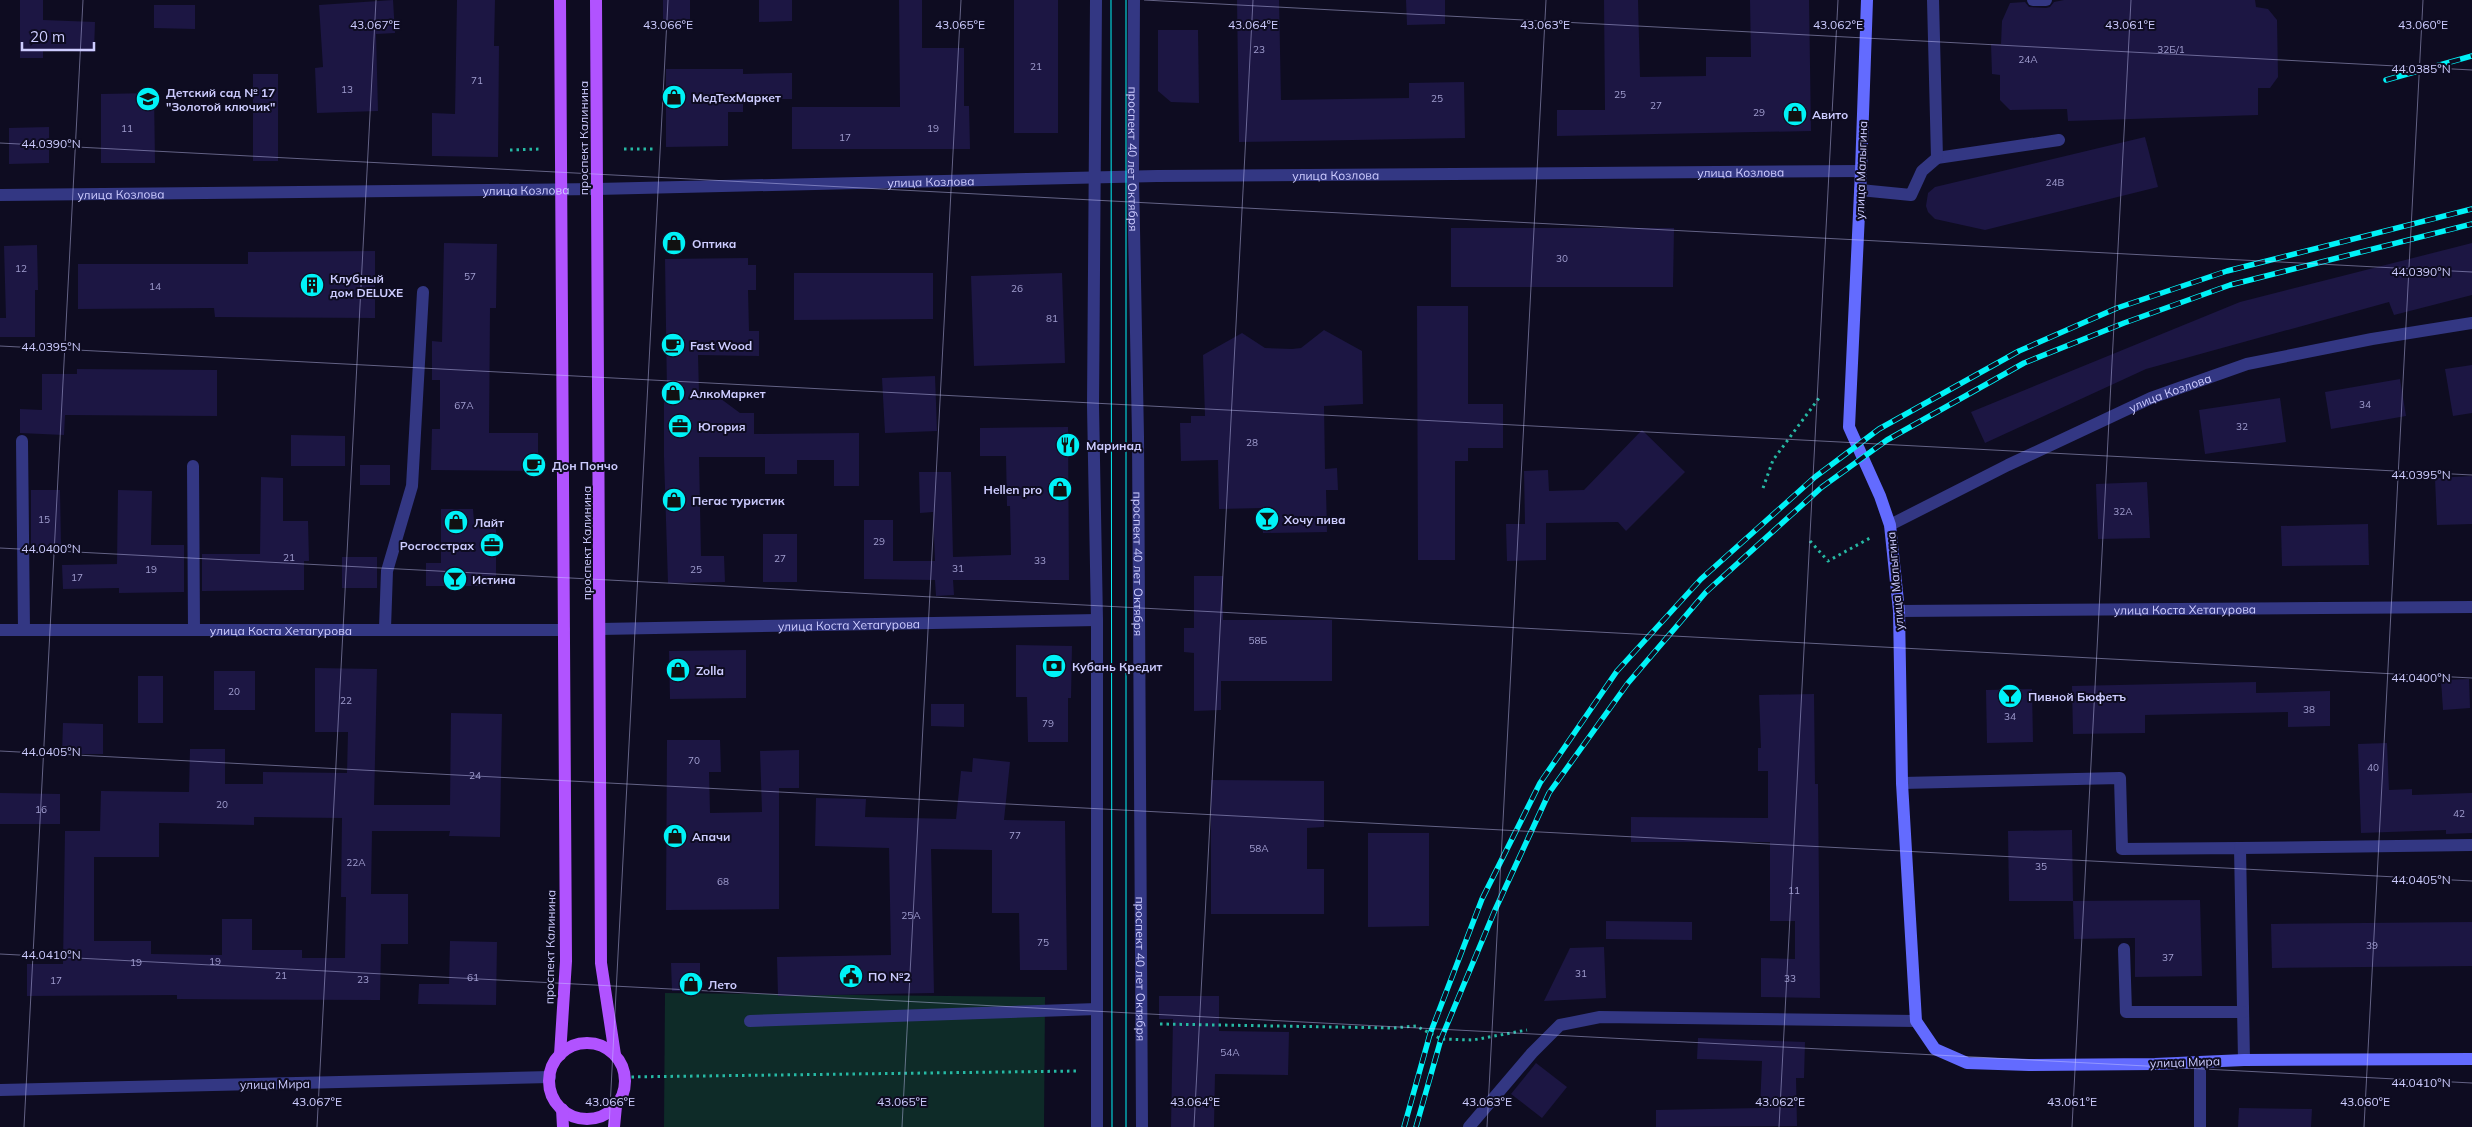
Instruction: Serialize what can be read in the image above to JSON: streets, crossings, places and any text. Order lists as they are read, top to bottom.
{
  "streets": {
    "main road": ["проспект Калинина", "улица Малыгина", "улица Мира"],
    "street": ["проспект 40 лет Октября", "улица Козлова", "улица Коста Хетагурова"]
  },
  "crossings": [
    ["проспект Калинина", "улица Козлова"],
    ["проспект Калинина", "улица Коста Хетагурова"],
    ["проспект Калинина", "улица Мира"],
    ["проспект 40 лет Октября", "улица Козлова"],
    ["улица Малыгина", "улица Козлова"],
    ["улица Малыгина", "улица Коста Хетагурова"],
    ["улица Малыгина", "улица Мира"]
  ],
  "places": {
    "shop": [
      "МедТехМаркет",
      "Авито",
      "Оптика",
      "АлкоМаркет",
      "Hellen pro",
      "Пегас туристик",
      "Лайт",
      "Zolla",
      "Апачи",
      "Лето"
    ],
    "school or university": ["Детский сад № 17 \"Золотой ключик\""],
    "building": ["Клубный дом DELUXE"],
    "cafe": ["Fast Wood", "Дон Пончо"],
    "office": ["Югория", "Росгосстрах"],
    "restaurant": ["Маринад"],
    "bar": ["Хочу пива", "Истина", "Пивной Бюфетъ"],
    "bank": ["Кубань Кредит"],
    "public building": ["ПО №2"]
  },
  "house_numbers": [
    "23",
    "32Б/1",
    "24А",
    "21",
    "71",
    "13",
    "25",
    "25",
    "27",
    "29",
    "11",
    "19",
    "17",
    "24В",
    "30",
    "12",
    "57",
    "14",
    "26",
    "81",
    "34",
    "67А",
    "32",
    "28",
    "32А",
    "15",
    "29",
    "21",
    "27",
    "33",
    "31",
    "19",
    "25",
    "17",
    "58Б",
    "20",
    "22",
    "38",
    "34",
    "79",
    "70",
    "40",
    "24",
    "20",
    "16",
    "42",
    "77",
    "58А",
    "22А",
    "35",
    "68",
    "11",
    "25А",
    "75",
    "39",
    "37",
    "19",
    "19",
    "31",
    "21",
    "61",
    "33",
    "23",
    "17",
    "54А"
  ],
  "scale_bar": "20 m",
  "coordinates": [
    "43.067°E",
    "43.066°E",
    "43.065°E",
    "43.064°E",
    "43.063°E",
    "43.062°E",
    "43.061°E",
    "43.060°E",
    "44.0385°N",
    "44.0390°N",
    "44.0395°N",
    "44.0400°N",
    "44.0405°N",
    "44.0410°N"
  ]
}
